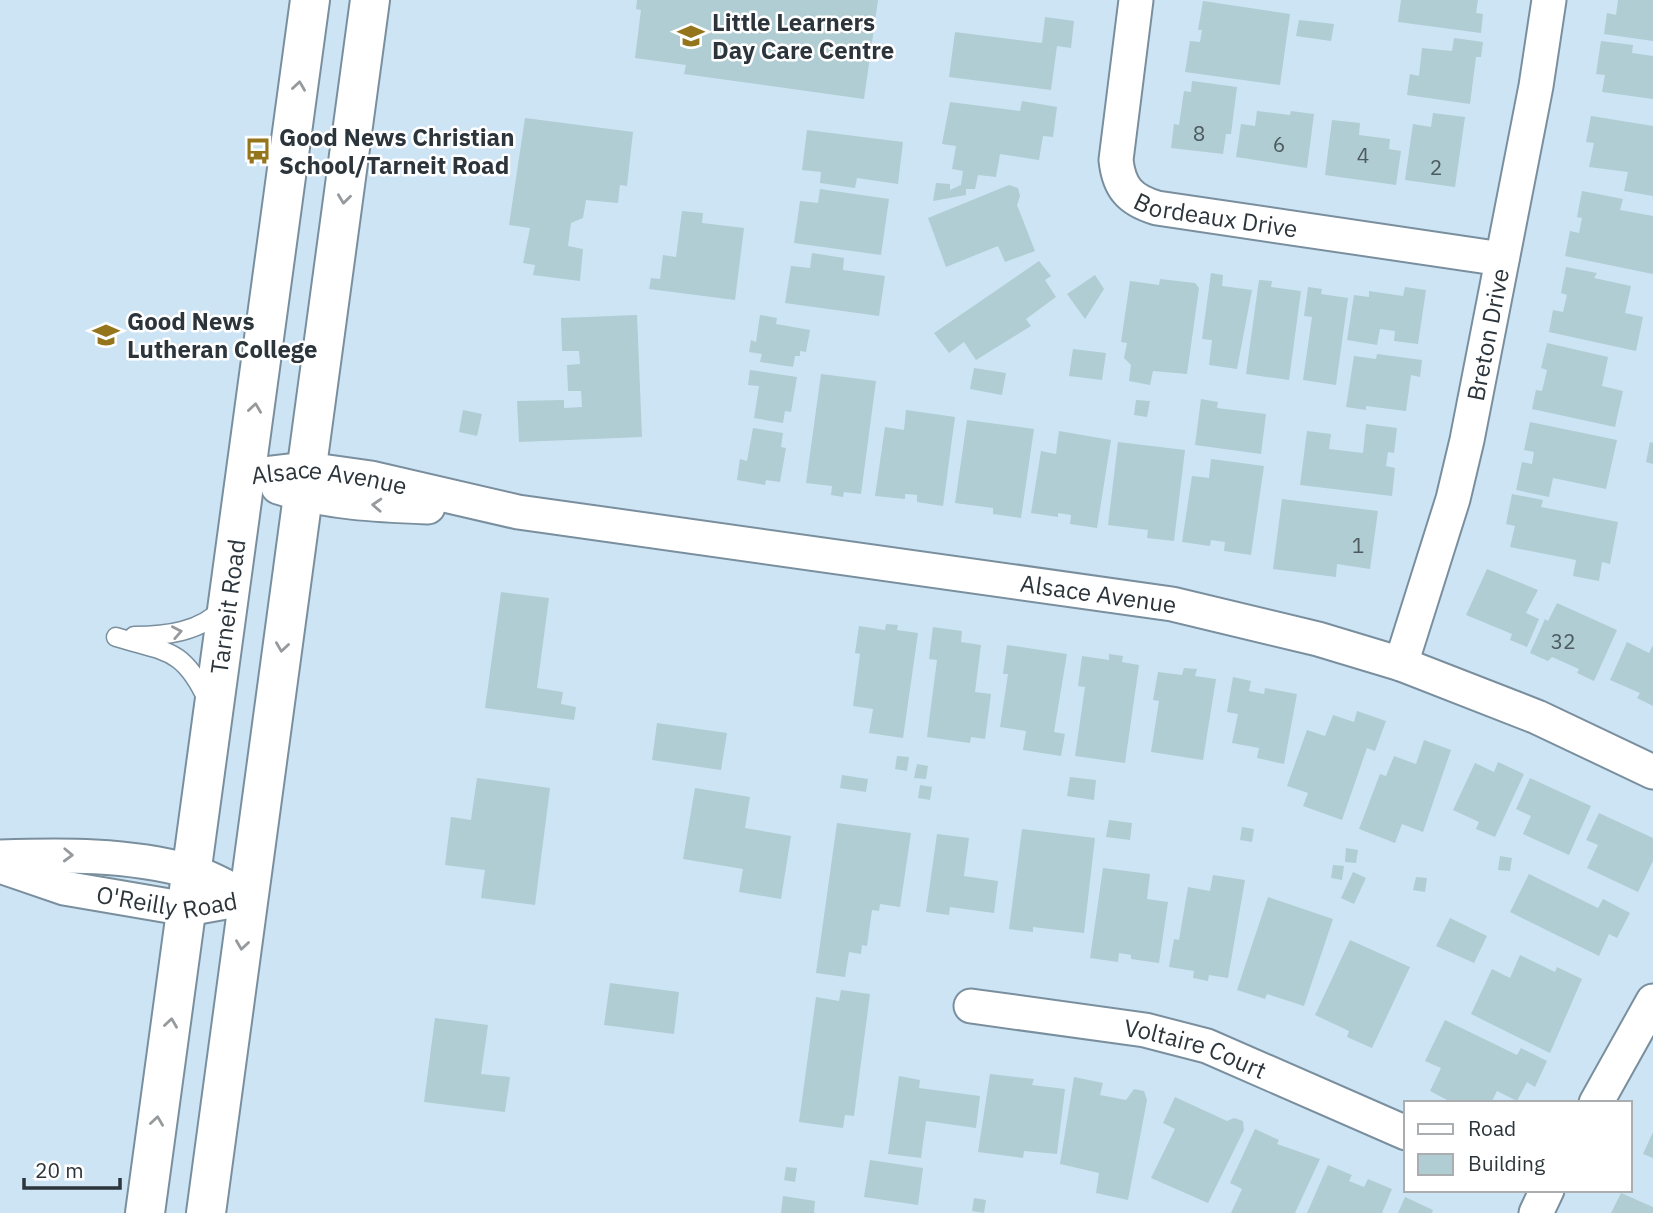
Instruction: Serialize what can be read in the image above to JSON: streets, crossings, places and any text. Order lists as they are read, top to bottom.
{
  "streets": {
    "main road": ["Tarneit Road"],
    "street": [
      "Bordeaux Drive",
      "Breton Drive",
      "Alsace Avenue",
      "O'Reilly Road",
      "Voltaire Court"
    ]
  },
  "crossings": [
    ["Bordeaux Drive", "Breton Drive"],
    ["Breton Drive", "Alsace Avenue"],
    ["Alsace Avenue", "Tarneit Road"],
    ["Tarneit Road", "O'Reilly Road"]
  ],
  "places": {
    "school or university": ["Little Learners Day Care Centre", "Good News Lutheran College"],
    "bus stop": ["Good News Christian School/Tarneit Road"]
  },
  "house_numbers": [
    "8",
    "6",
    "4",
    "2",
    "1",
    "32"
  ],
  "legend": ["Road", "Building"],
  "scale_bar": "20 m"
}
